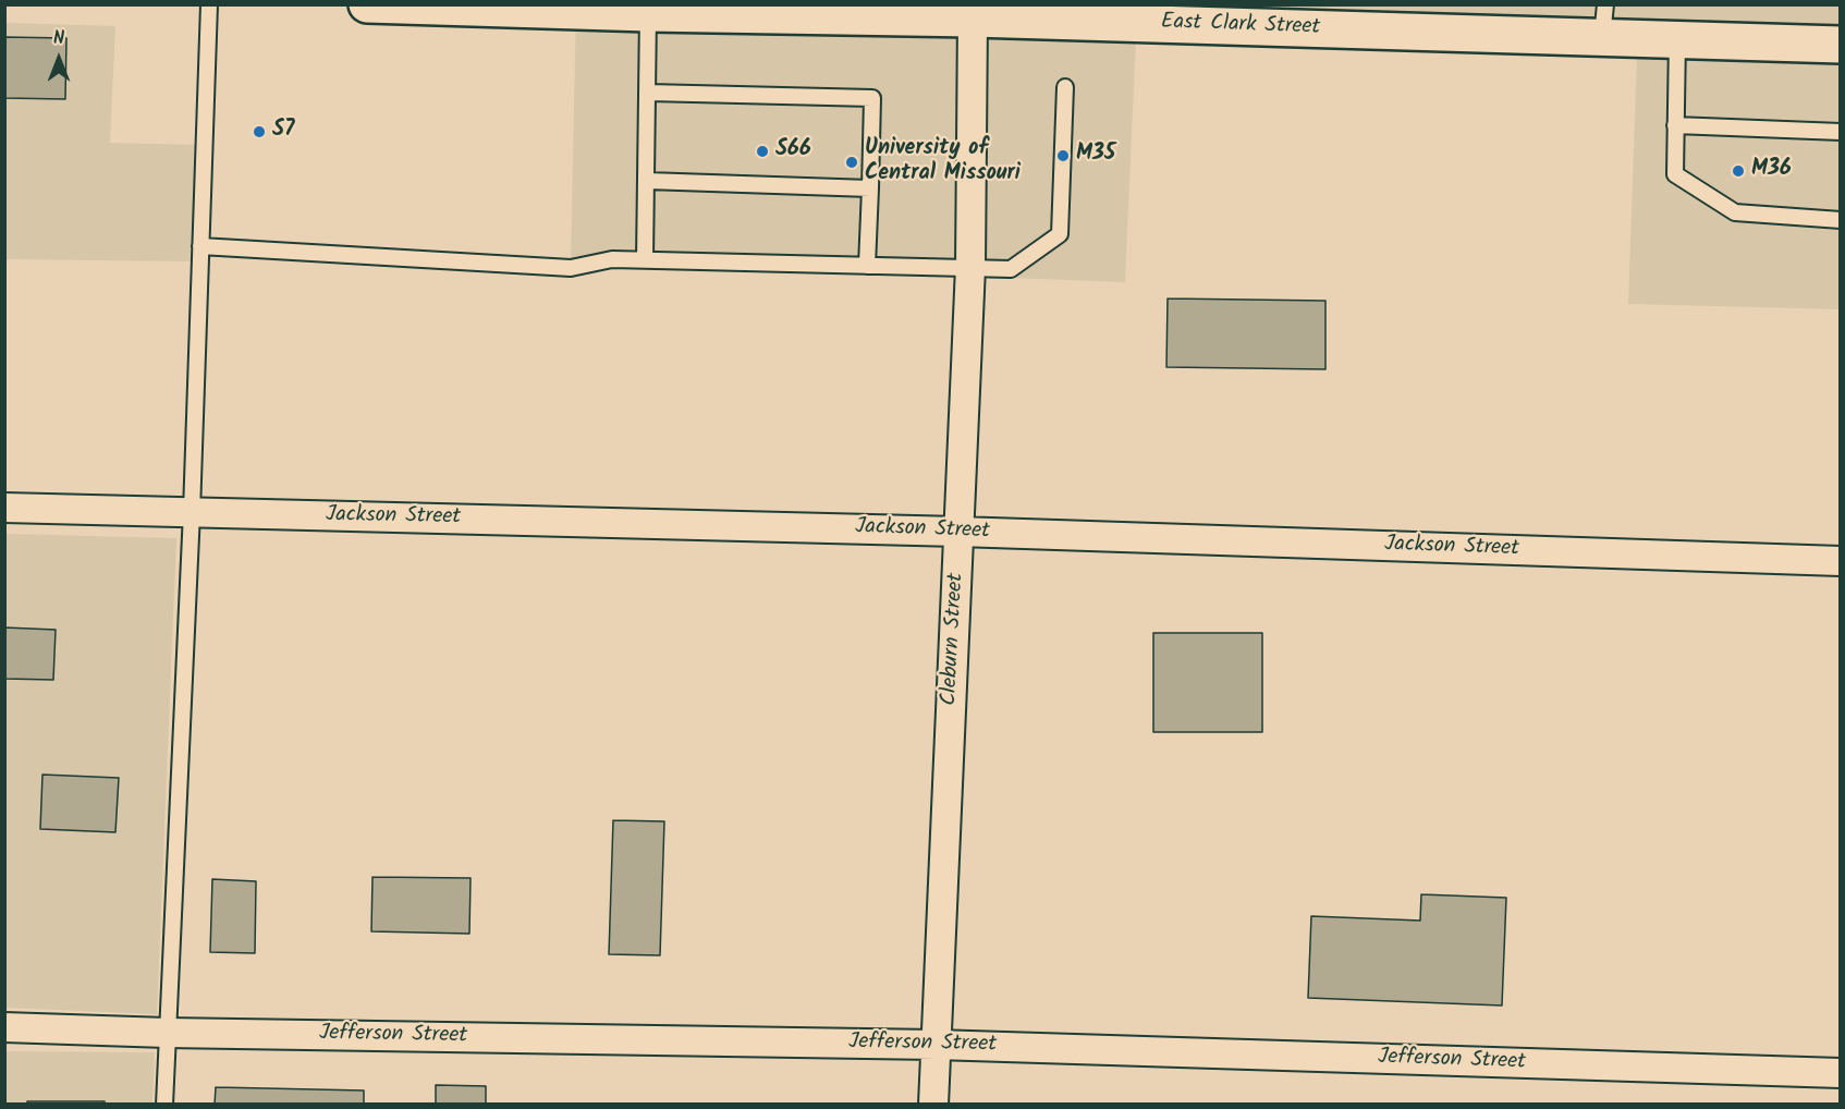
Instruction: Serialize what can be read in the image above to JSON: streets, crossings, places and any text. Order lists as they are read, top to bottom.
{
  "streets": {
    "street": [
      "East Clark Street",
      "Jackson Street",
      "Cleburn Street",
      "Jefferson Street"
    ]
  },
  "crossings": [
    ["East Clark Street", "Cleburn Street"],
    ["Jackson Street", "Cleburn Street"],
    ["Cleburn Street", "Jefferson Street"]
  ],
  "places": [
    "S7",
    "S66",
    "M35",
    "University of Central Missouri",
    "M36"
  ],
  "north": "top"
}
